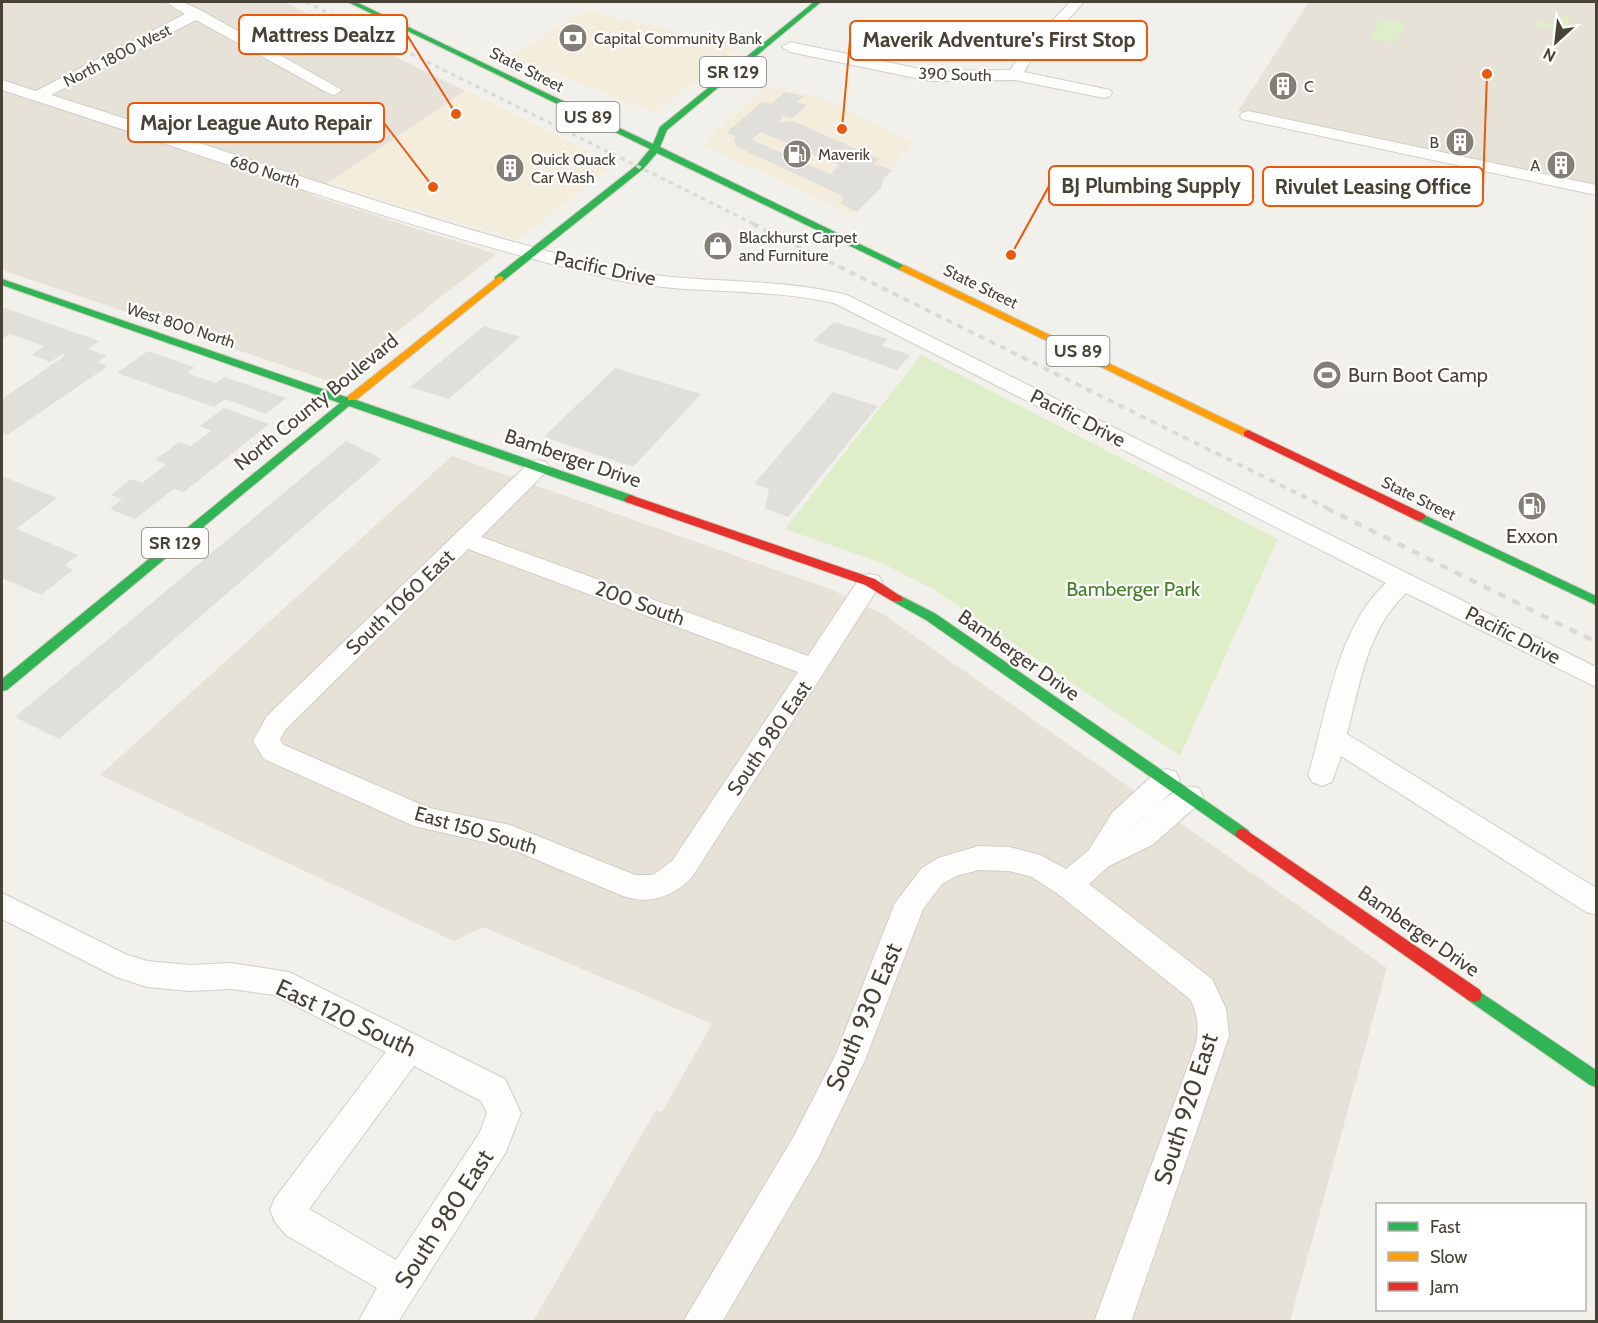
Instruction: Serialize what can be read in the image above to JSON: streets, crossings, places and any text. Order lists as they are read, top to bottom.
{
  "streets": {
    "main road": [
      "State Street",
      "SR 129",
      "US 89",
      "West 800 North",
      "North County Boulevard",
      "Bamberger Drive"
    ],
    "street": [
      "North 1800 West",
      "390 South",
      "680 North",
      "Pacific Drive",
      "South 1060 East",
      "200 South",
      "South 980 East",
      "East 150 South",
      "South 930 East",
      "East 120 South",
      "South 920 East"
    ]
  },
  "crossings": [
    ["North 1800 West", "680 North"],
    ["State Street", "North County Boulevard"],
    ["SR 129", "390 South"],
    ["680 North", "Pacific Drive"],
    ["680 North", "North County Boulevard"],
    ["Pacific Drive", "North County Boulevard"],
    ["West 800 North", "North County Boulevard"],
    ["West 800 North", "Bamberger Drive"],
    ["North County Boulevard", "Bamberger Drive"],
    ["Bamberger Drive", "South 1060 East"],
    ["Bamberger Drive", "South 980 East"],
    ["South 1060 East", "200 South"],
    ["South 1060 East", "East 150 South"],
    ["200 South", "South 980 East"],
    ["South 980 East", "East 150 South"],
    ["South 980 East", "East 120 South"],
    ["South 930 East", "South 920 East"]
  ],
  "parks": ["Bamberger Park"],
  "places": {
    "bank": ["Capital Community Bank"],
    "other": [
      "Rivulet Leasing Office",
      "Mattress Dealzz",
      "Maverik Adventure's First Stop",
      "Major League Auto Repair",
      "BJ Plumbing Supply"
    ],
    "building": [
      "C",
      "B",
      "A",
      "Quick Quack Car Wash"
    ],
    "fuel station": ["Maverik", "Exxon"],
    "shop": ["Blackhurst Carpet and Furniture"],
    "sports": ["Burn Boot Camp"]
  },
  "legend": ["Fast", "Slow", "Jam"],
  "north": "bottom left"
}
